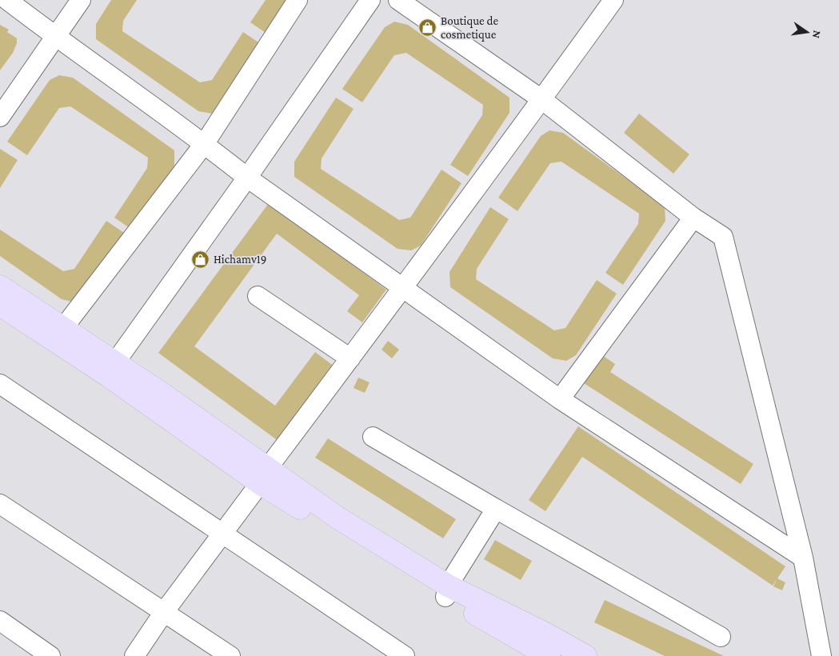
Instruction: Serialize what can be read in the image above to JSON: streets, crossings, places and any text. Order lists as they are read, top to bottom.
{
  "places": {
    "shop": ["Boutique de cosmetique", "Hichamv19"]
  },
  "north": "right"
}
